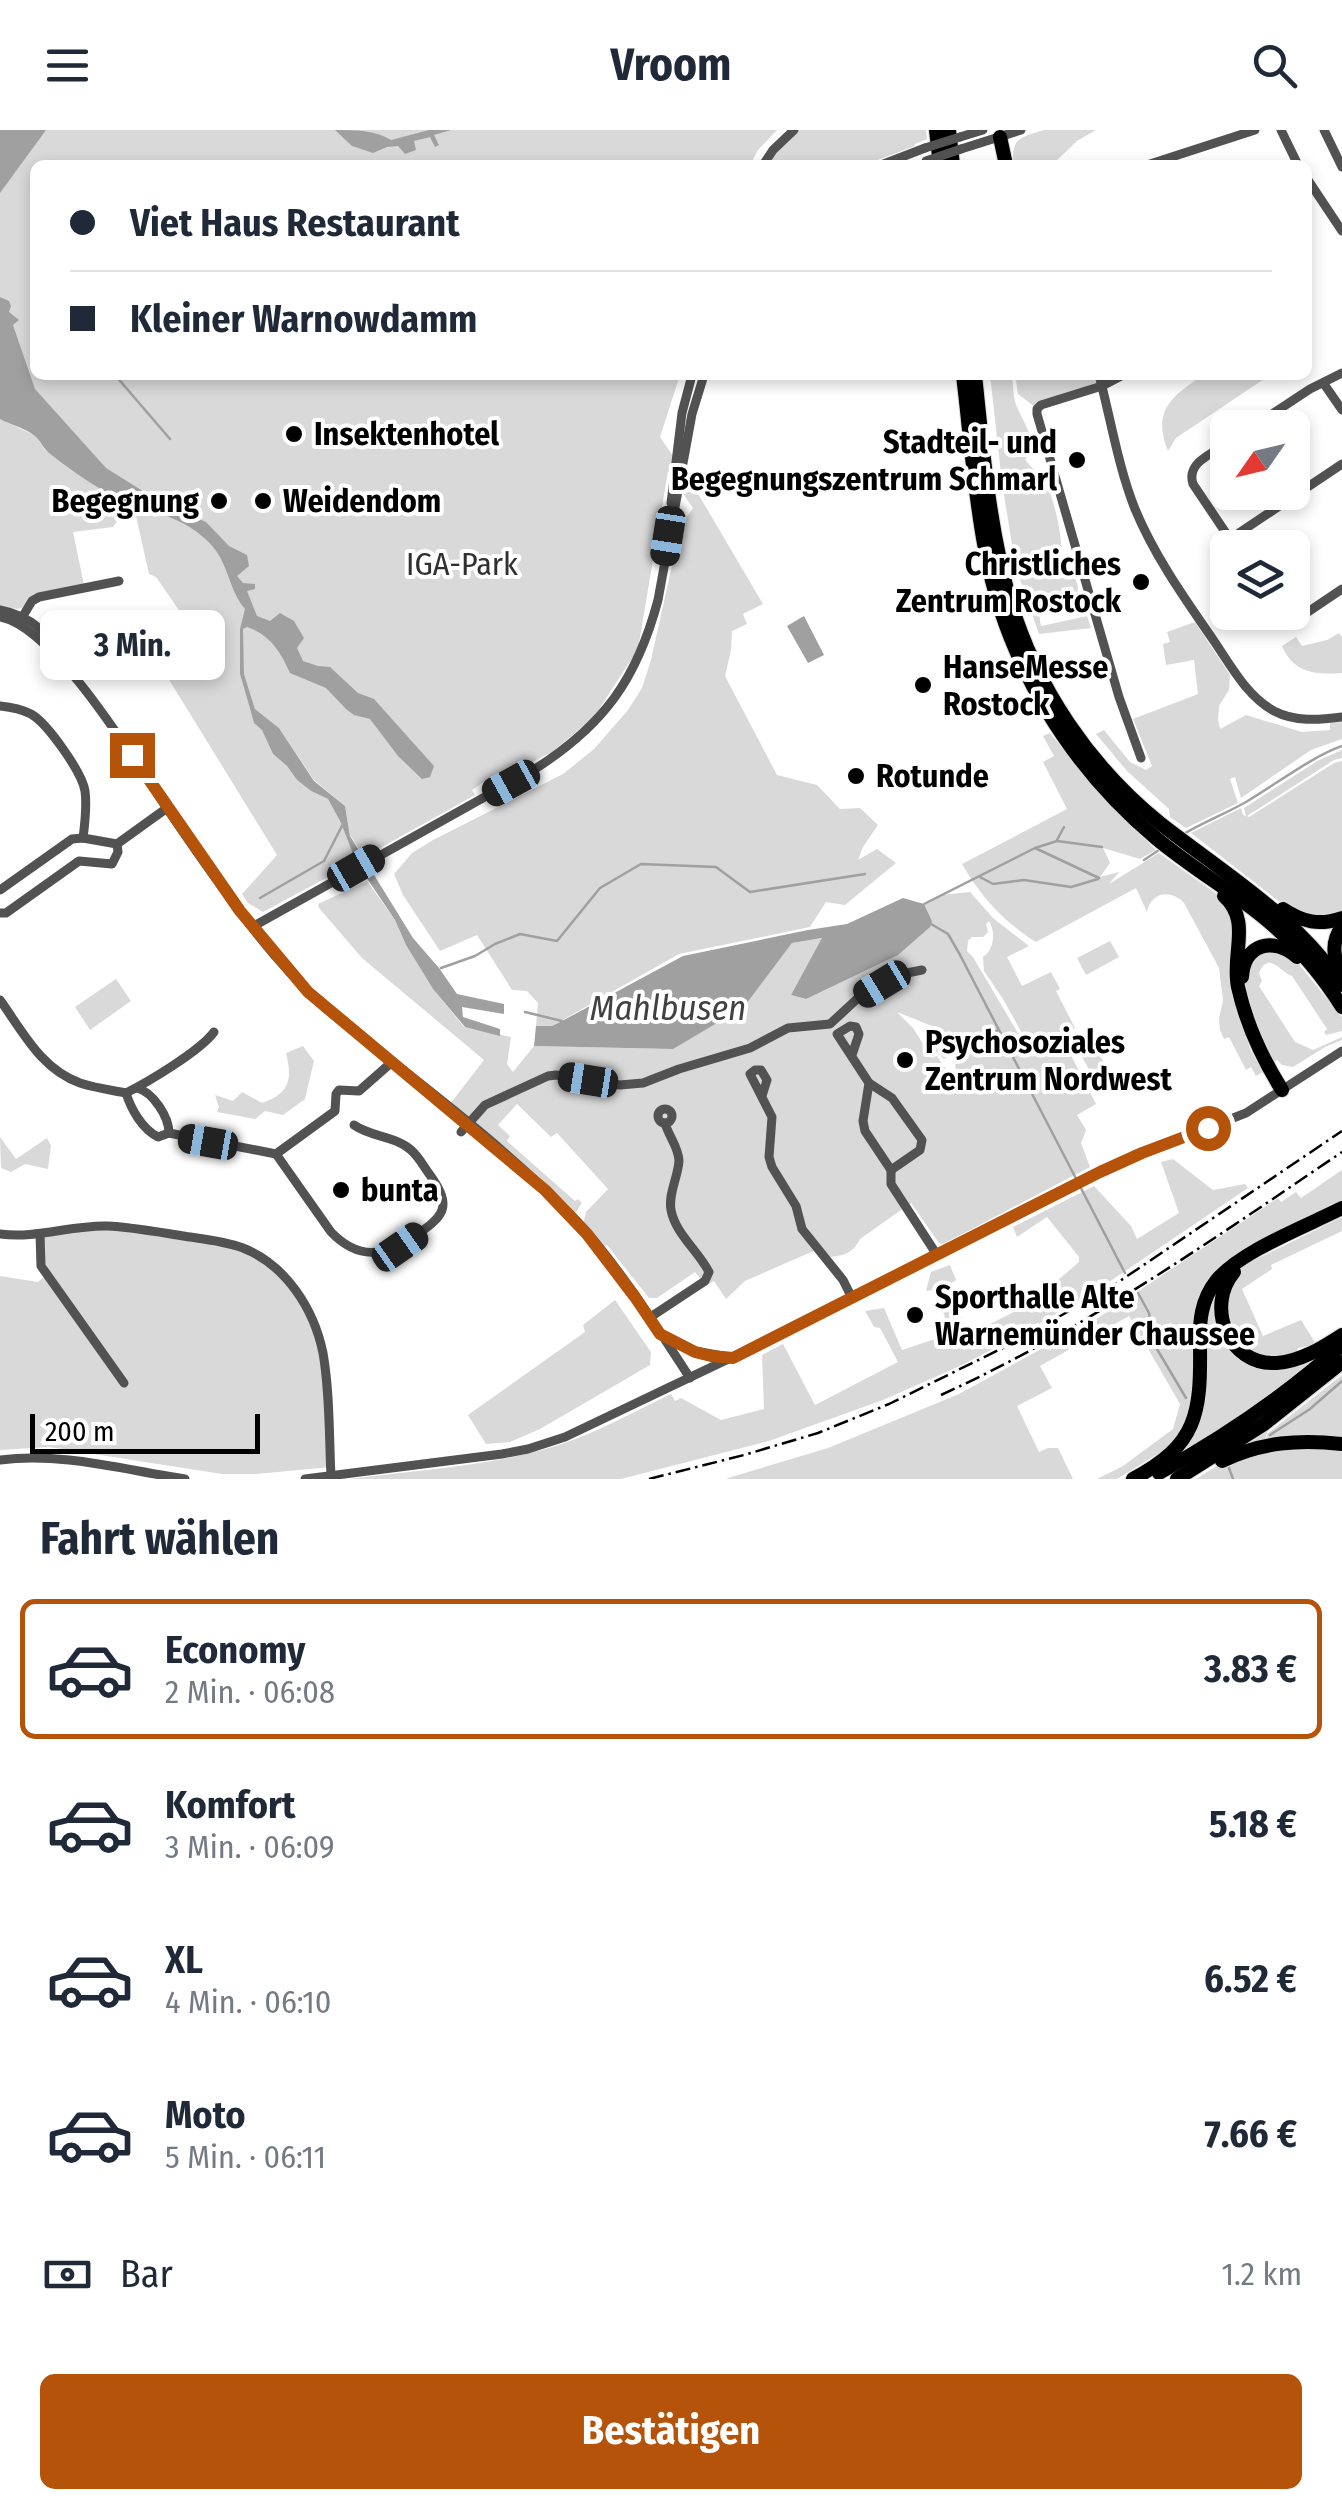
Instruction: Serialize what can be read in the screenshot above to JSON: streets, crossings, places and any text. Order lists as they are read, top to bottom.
{
  "water": ["Mahlbusen"],
  "parks": ["IGA-Park"],
  "places": [
    "Insektenhotel",
    "Stadteil- und Begegnungszentrum Schmarl",
    "Begegnung",
    "Weidendom",
    "Christliches Zentrum Rostock",
    "HanseMesse Rostock",
    "Rotunde",
    "Psychosoziales Zentrum Nordwest",
    "bunta",
    "Sporthalle Alte Warnemünder Chaussee"
  ],
  "scale_bar": "200 m",
  "north": "bottom left",
  "page": {
    "header": "Vroom",
    "banner": ["Viet Haus Restaurant", "Kleiner Warnowdamm"],
    "bubble": "3 Min.",
    "scale": "200 m",
    "heading": "Fahrt wählen",
    "list": [
      {
        "name": "Economy",
        "note": "2 Min. · 06:08",
        "value": "3.83 €"
      },
      {
        "name": "Komfort",
        "note": "3 Min. · 06:09",
        "value": "5.18 €"
      },
      {
        "name": "XL",
        "note": "4 Min. · 06:10",
        "value": "6.52 €"
      },
      {
        "name": "Moto",
        "note": "5 Min. · 06:11",
        "value": "7.66 €"
      }
    ],
    "pay": ["Bar", "1.2 km"],
    "buttons": "Bestätigen"
  }
}
